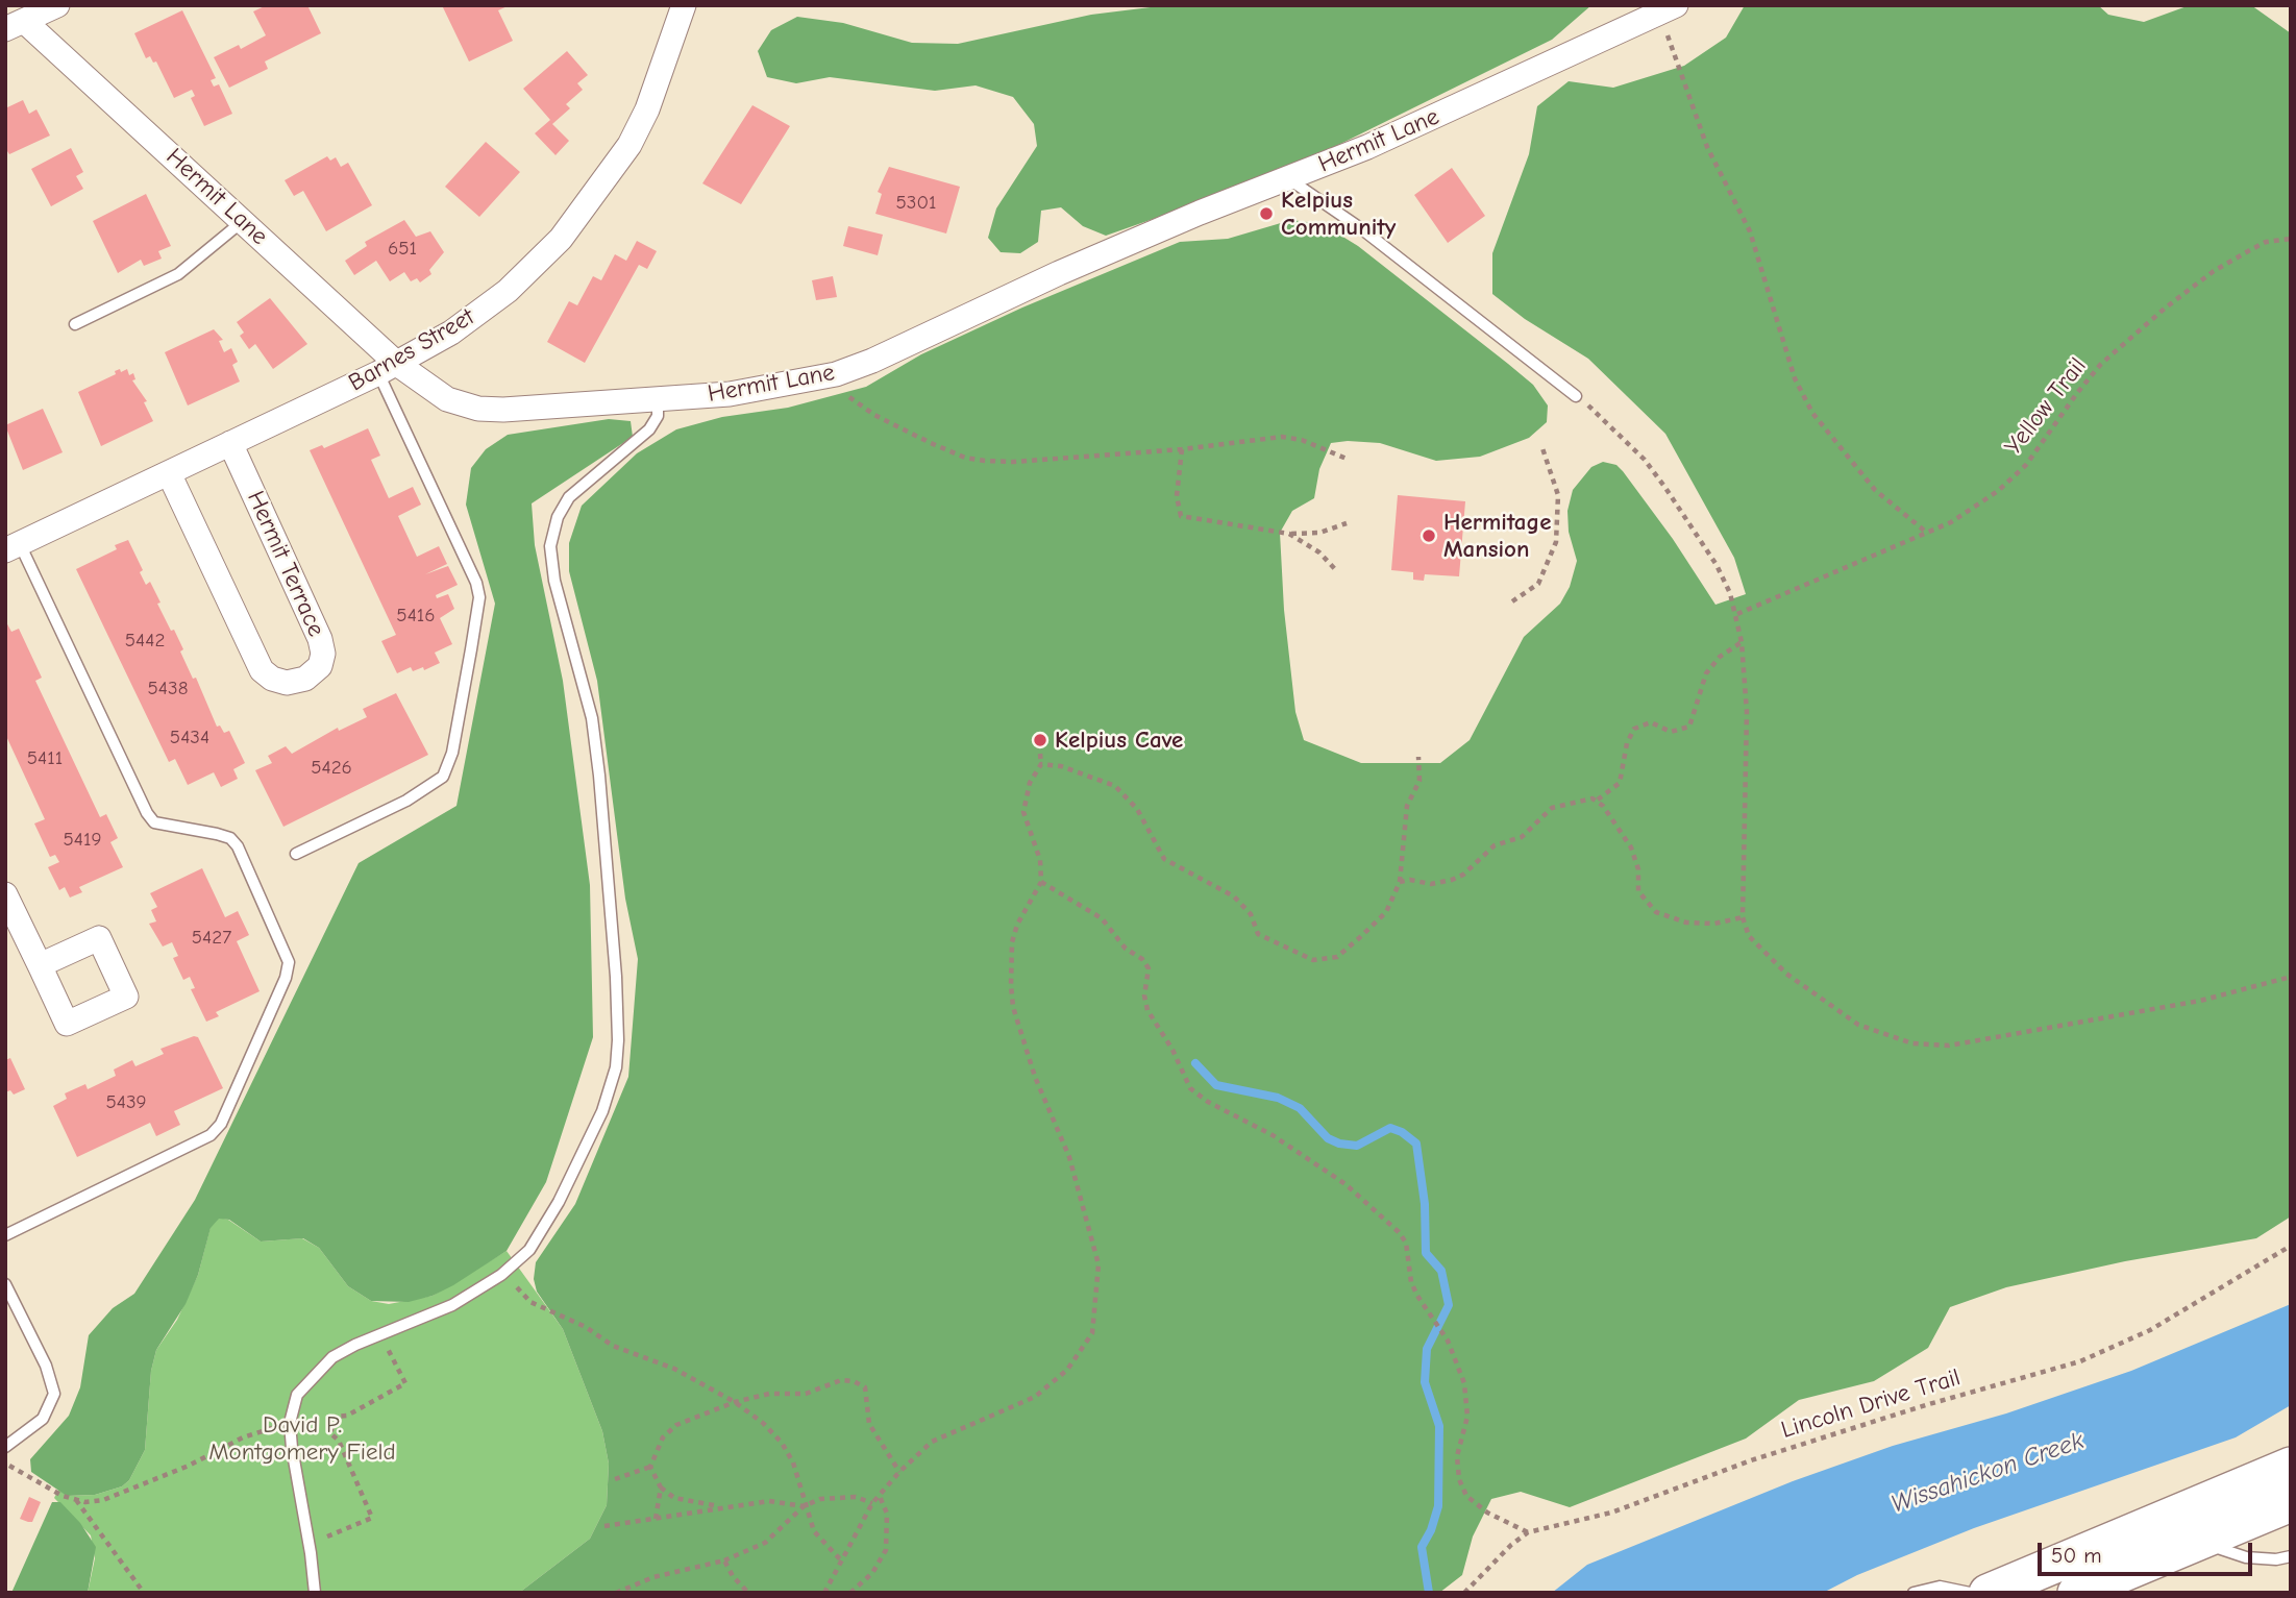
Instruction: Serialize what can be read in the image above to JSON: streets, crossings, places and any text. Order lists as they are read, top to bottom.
{
  "streets": {
    "street": ["Hermit Lane", "Barnes Street", "Hermit Terrace"],
    "path": ["Yellow Trail", "Lincoln Drive Trail"]
  },
  "crossings": [
    ["Hermit Lane", "Barnes Street"],
    ["Barnes Street", "Hermit Terrace"]
  ],
  "water": ["Wissahickon Creek"],
  "parks": ["David P. Montgomery Field"],
  "places": ["Kelpius Community", "Hermitage Mansion", "Kelpius Cave"],
  "house_numbers": [
    "5301",
    "651",
    "5416",
    "5442",
    "5438",
    "5434",
    "5411",
    "5426",
    "5419",
    "5427",
    "5439"
  ],
  "scale_bar": "50 m"
}
